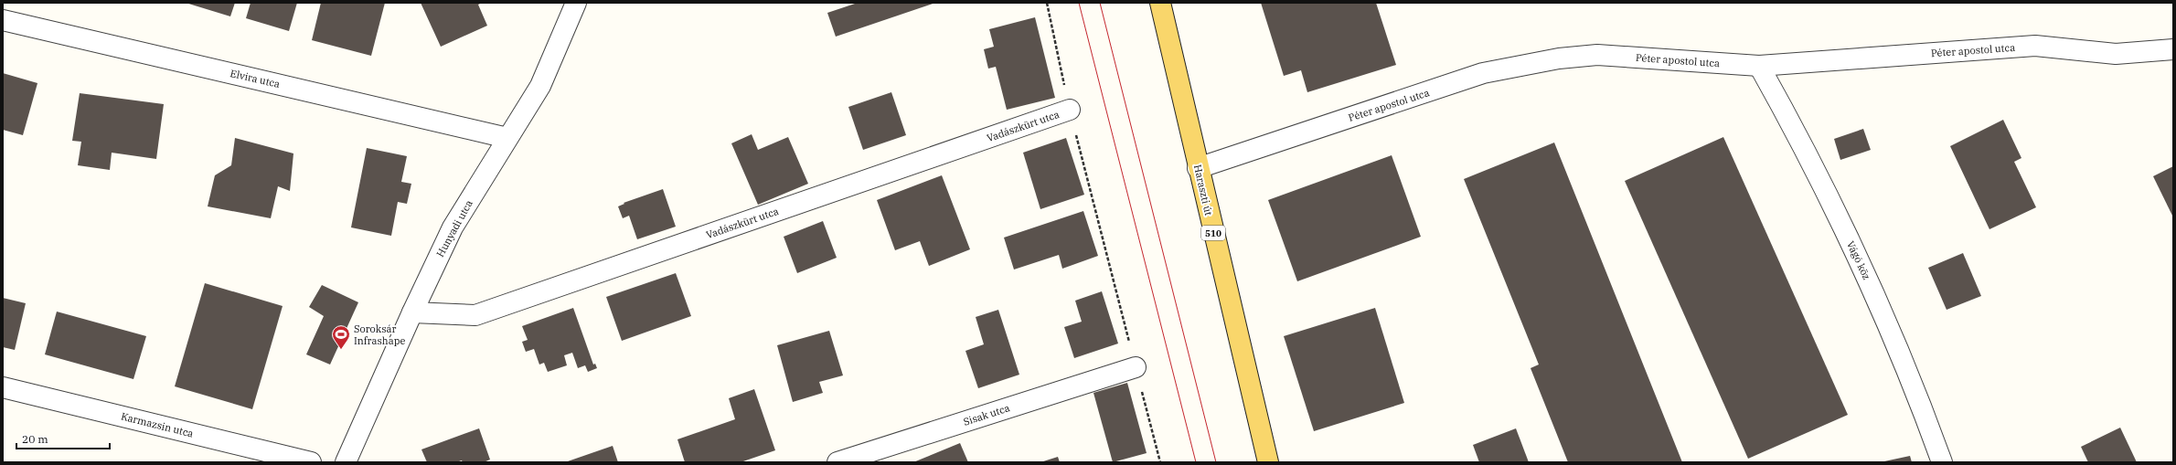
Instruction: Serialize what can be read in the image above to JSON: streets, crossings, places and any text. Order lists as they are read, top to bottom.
{
  "streets": {
    "main road": ["Haraszti út", "510"],
    "street": [
      "Péter apostol utca",
      "Elvira utca",
      "Vadászkürt utca",
      "Hunyadi utca",
      "Vágó köz",
      "Sisak utca",
      "Karmazsin utca"
    ]
  },
  "crossings": [
    ["Péter apostol utca", "Haraszti út"],
    ["Péter apostol utca", "Vágó köz"],
    ["Elvira utca", "Hunyadi utca"],
    ["Vadászkürt utca", "Hunyadi utca"]
  ],
  "places": {
    "sports": ["Soroksár Infrashape"]
  },
  "scale_bar": "20 m"
}
